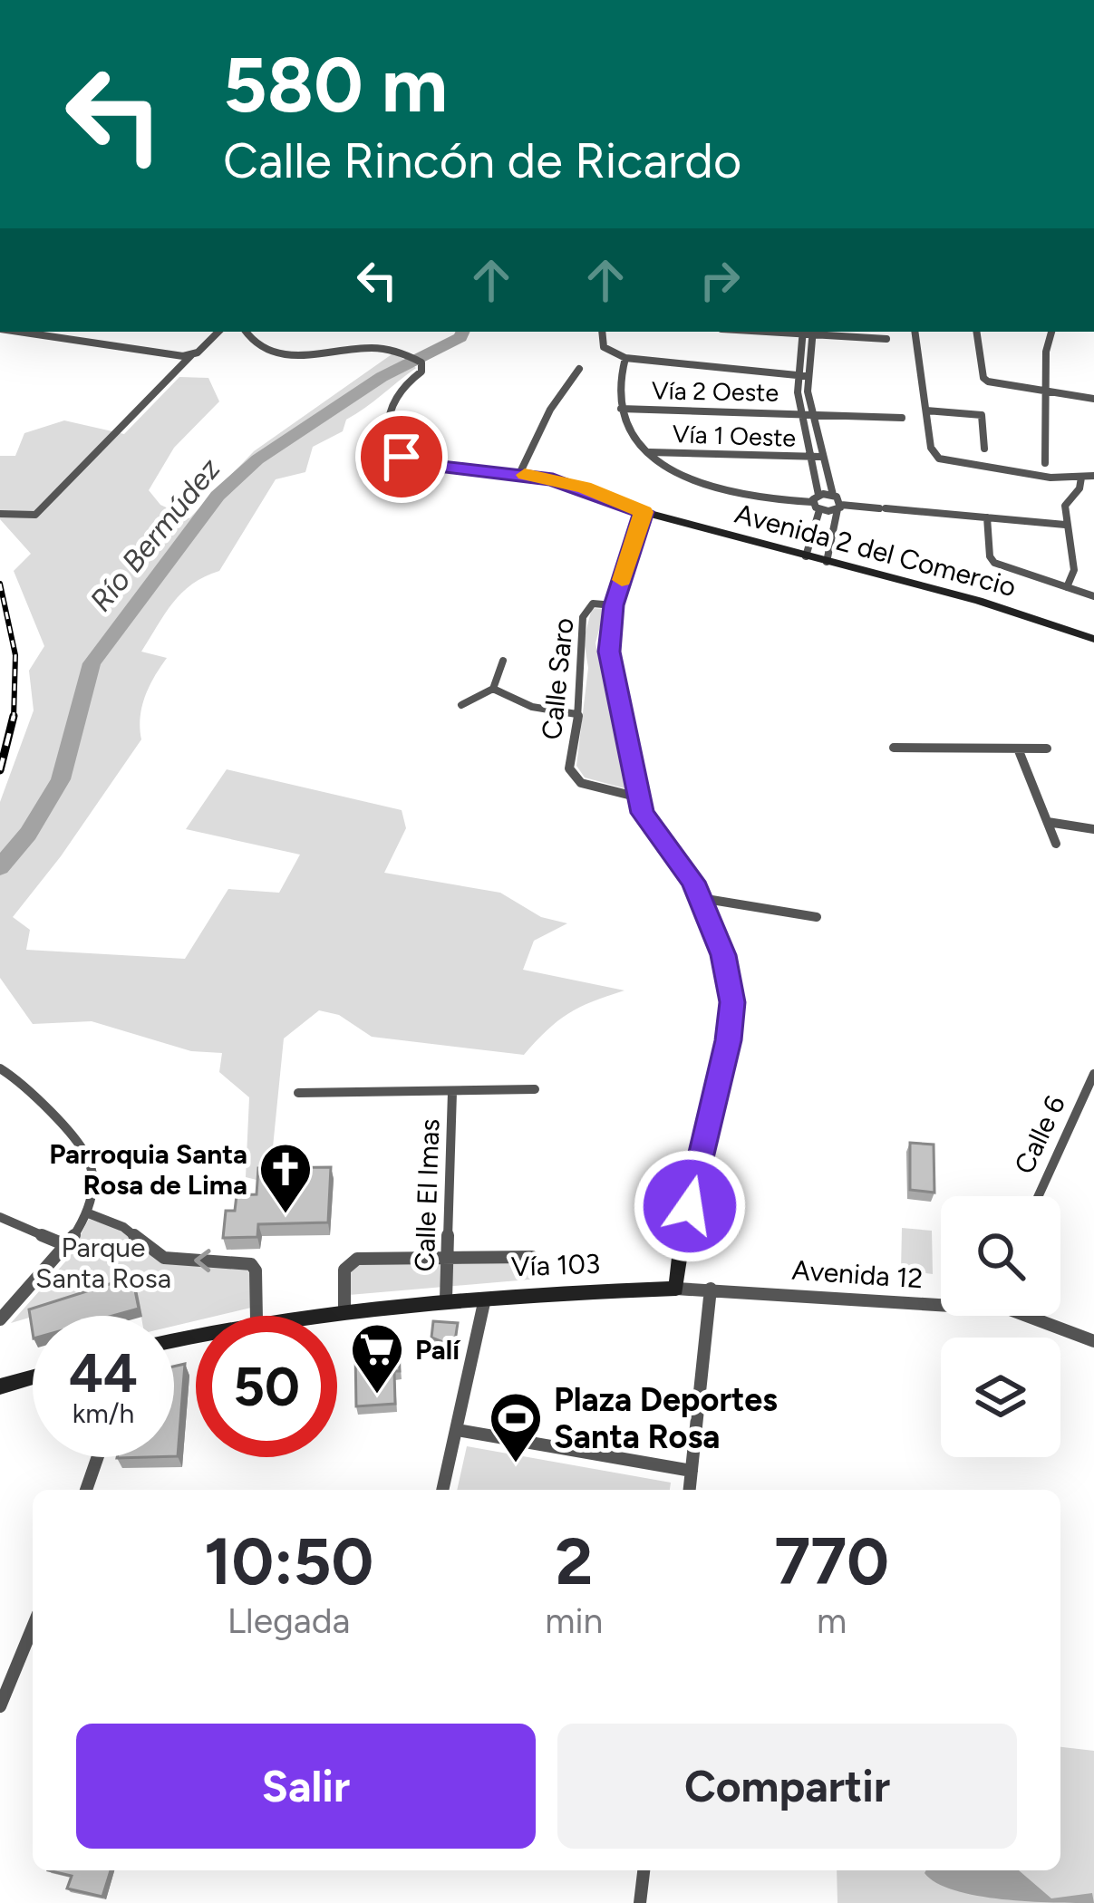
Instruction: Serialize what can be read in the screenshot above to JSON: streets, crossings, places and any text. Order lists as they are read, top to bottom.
{
  "streets": {
    "main road": ["Avenida 2 del Comercio", "Vía 103"],
    "street": [
      "Vía 2 Oeste",
      "Vía 1 Oeste",
      "Calle Saro",
      "Calle 6",
      "Calle El Imas",
      "Avenida 12"
    ]
  },
  "crossings": [
    ["Calle El Imas", "Vía 103"],
    ["Vía 103", "Avenida 12"]
  ],
  "water": ["Río Bermúdez"],
  "parks": ["Parque Santa Rosa"],
  "places": {
    "church": ["Parroquia Santa Rosa de Lima"],
    "supermarket": ["Palí"],
    "sports": ["Plaza Deportes Santa Rosa"]
  },
  "page": {
    "turn": ["580 m", "Calle Rincón de Ricardo"],
    "speed": "44 km/h",
    "limit": "50",
    "eta": [
      "10:50",
      "Llegada",
      "2",
      "min",
      "770",
      "m"
    ],
    "buttons": ["Salir", "Compartir"]
  }
}
